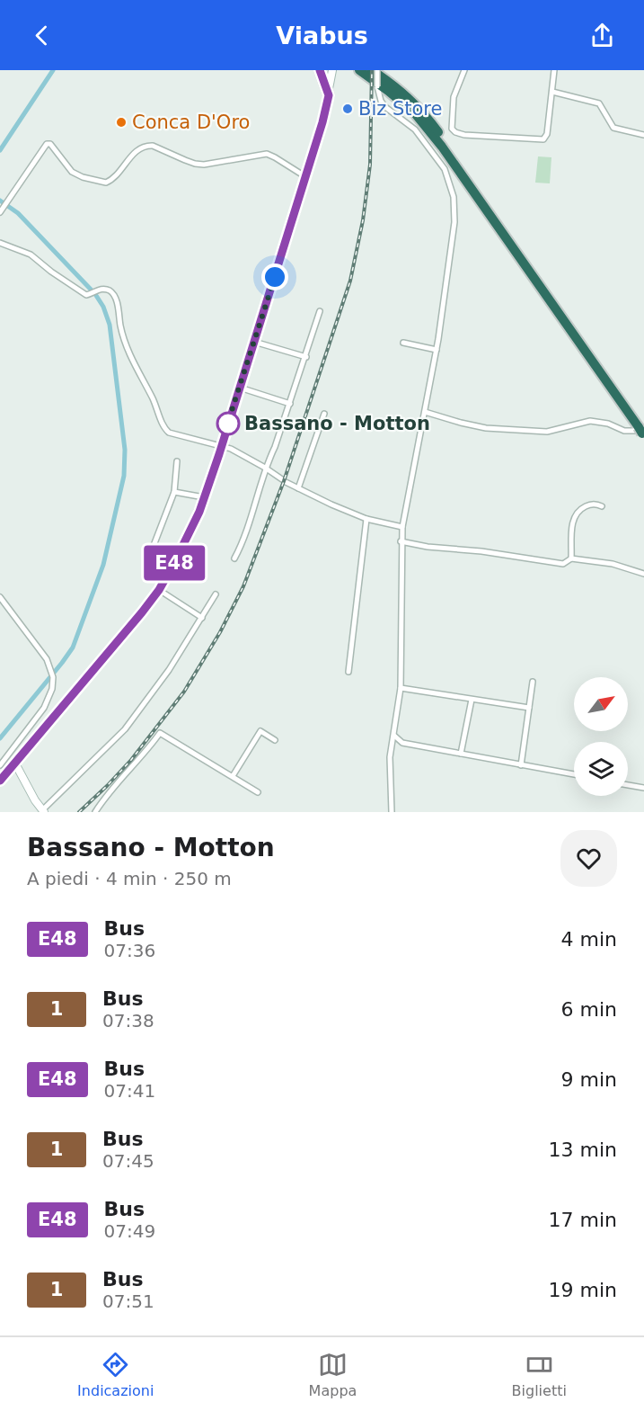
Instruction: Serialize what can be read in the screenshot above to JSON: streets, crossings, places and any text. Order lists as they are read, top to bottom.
{
  "places": ["Biz Store", "Conca D'Oro", "Bassano - Motton"],
  "lines": ["bus line E48"],
  "north": "top right",
  "page": {
    "header": "Viabus",
    "on_map": "E48",
    "heading": ["Bassano - Motton", "A piedi · 4 min · 250 m"],
    "list": [
      {
        "mark": "E48",
        "name": "Bus",
        "note": "07:36",
        "value": "4 min"
      },
      {
        "mark": "1",
        "name": "Bus",
        "note": "07:38",
        "value": "6 min"
      },
      {
        "mark": "E48",
        "name": "Bus",
        "note": "07:41",
        "value": "9 min"
      },
      {
        "mark": "1",
        "name": "Bus",
        "note": "07:45",
        "value": "13 min"
      },
      {
        "mark": "E48",
        "name": "Bus",
        "note": "07:49",
        "value": "17 min"
      },
      {
        "mark": "1",
        "name": "Bus",
        "note": "07:51",
        "value": "19 min"
      }
    ],
    "tabs": ["Indicazioni", "Mappa", "Biglietti"]
  }
}
